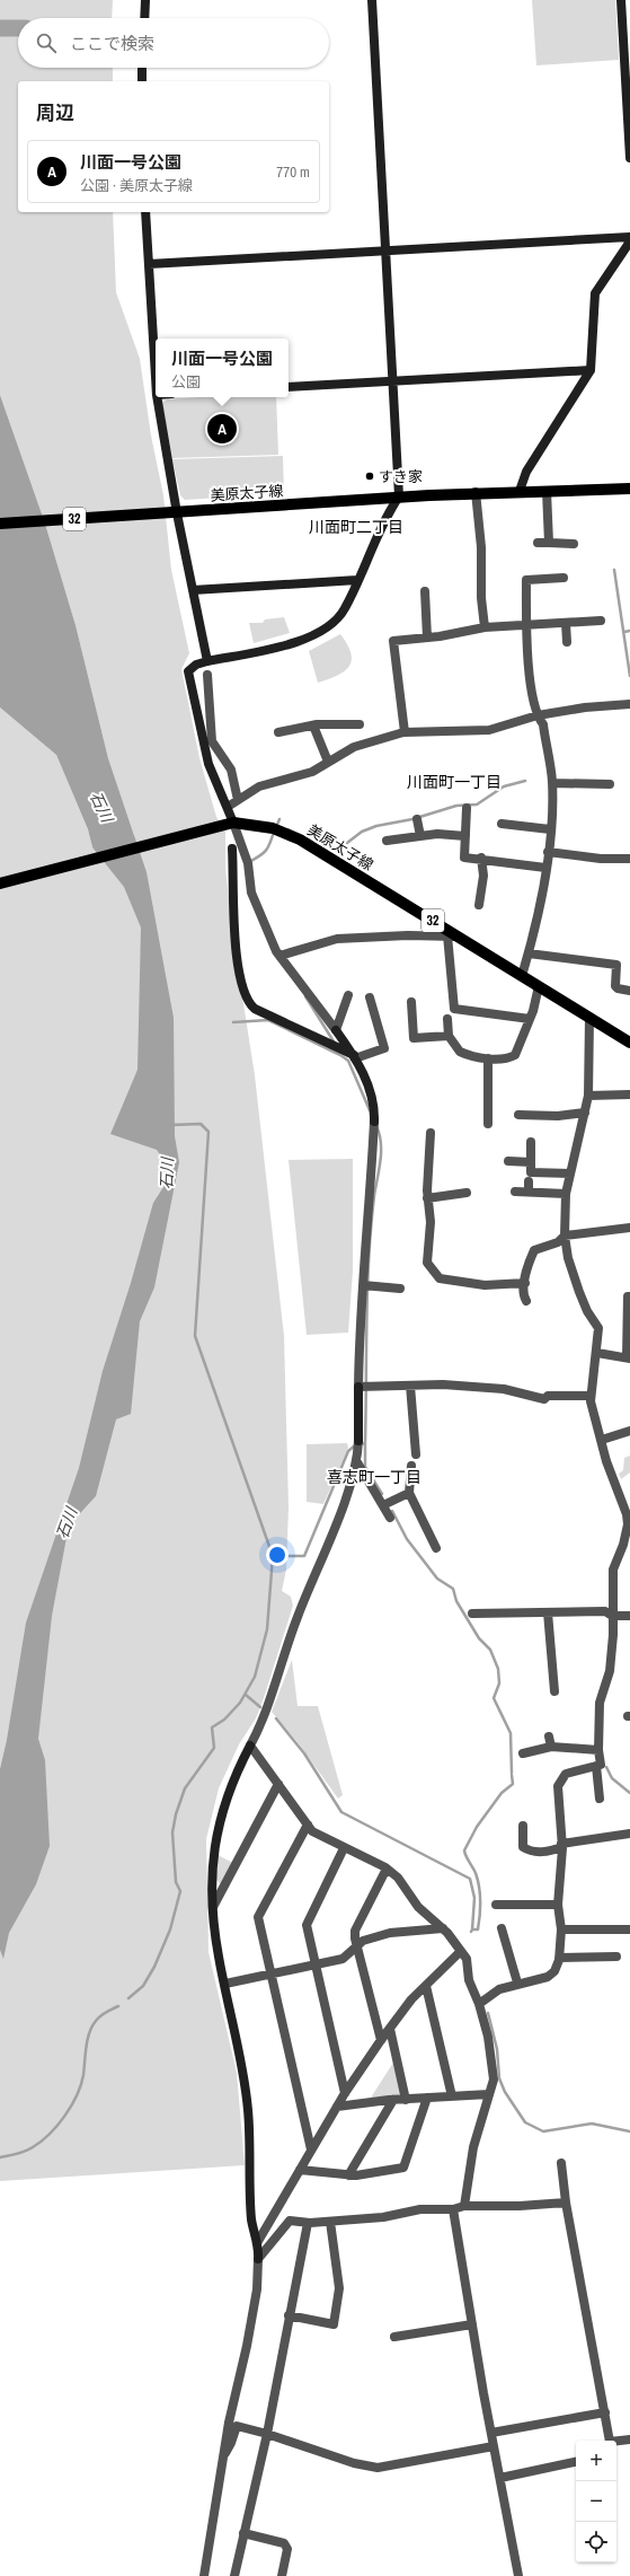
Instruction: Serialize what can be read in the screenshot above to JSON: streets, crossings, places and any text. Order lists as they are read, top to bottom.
{
  "streets": {
    "main road": ["美原太子線", "32"]
  },
  "districts": ["川面町二丁目", "川面町一丁目", "喜志町一丁目"],
  "water": ["石川"],
  "places": ["すき家"],
  "page": {
    "search": "ここで検索",
    "heading": "周辺",
    "list": [
      {
        "mark": "A",
        "name": "川面一号公園",
        "note": "公園 · 美原太子線",
        "value": "770 m"
      }
    ],
    "popup": ["川面一号公園", "公園"],
    "pins": "A",
    "map_buttons": ["+", "−"]
  }
}
